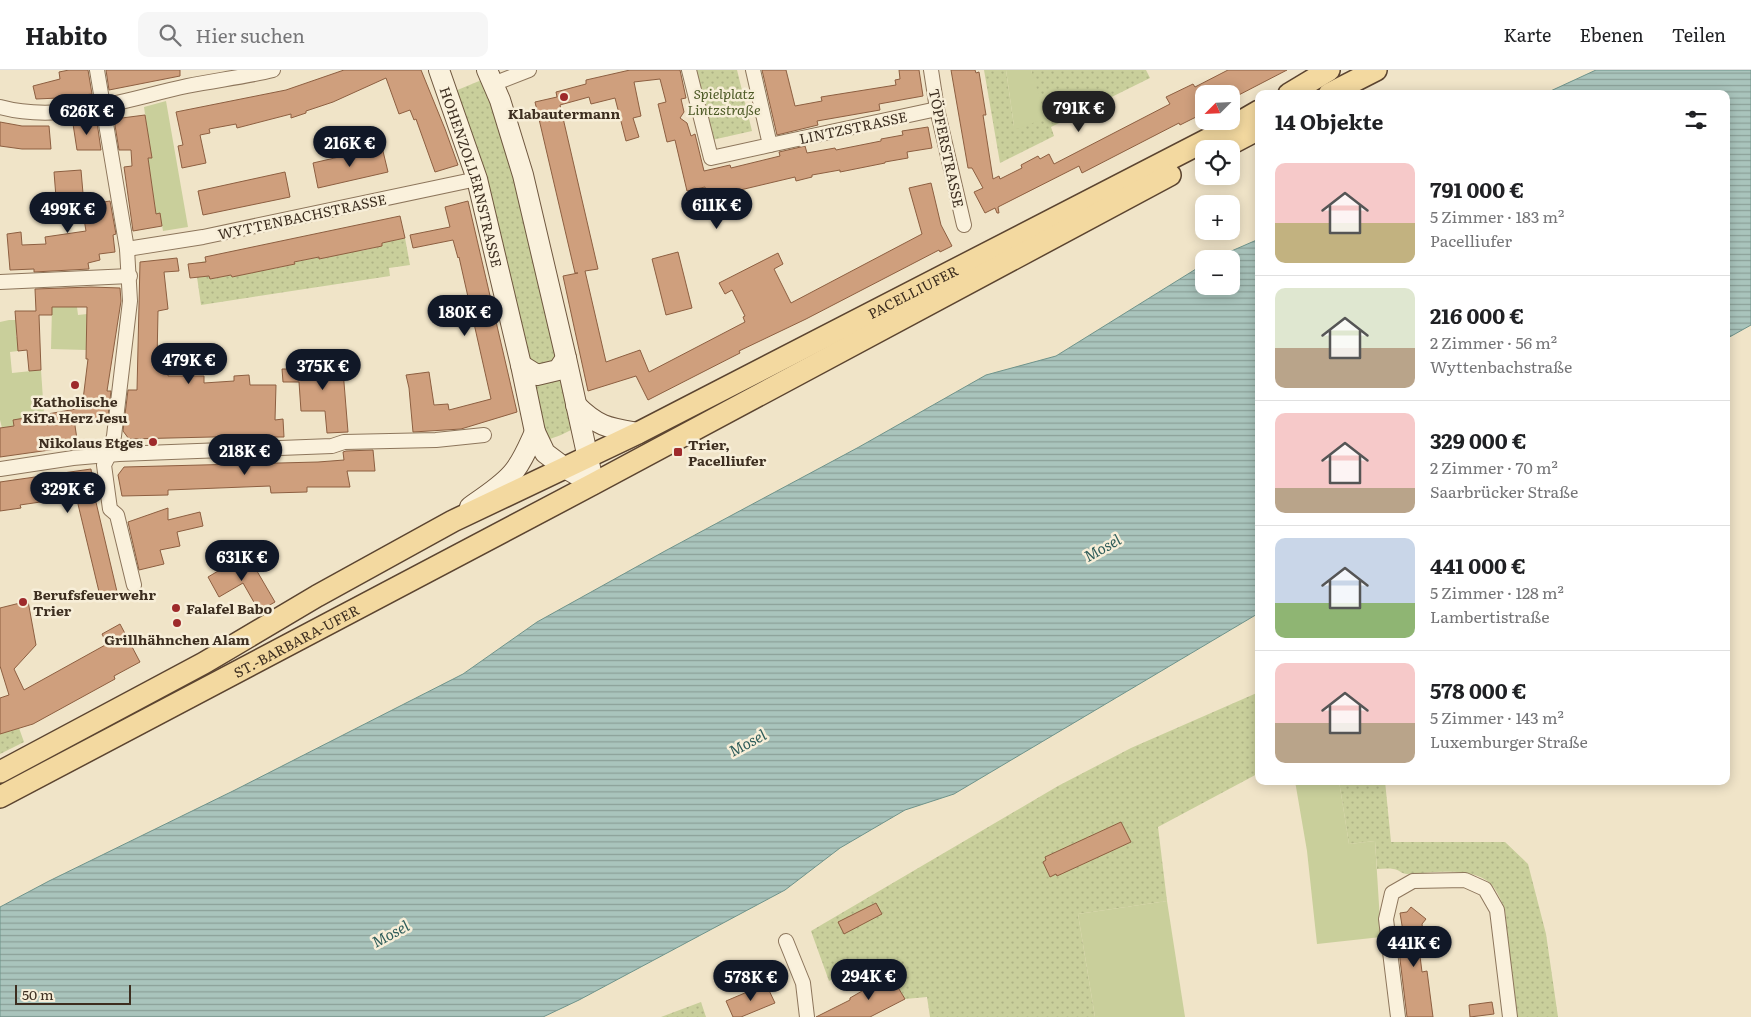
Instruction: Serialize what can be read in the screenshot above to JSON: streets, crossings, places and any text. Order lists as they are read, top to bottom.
{
  "streets": {
    "main road": ["PACELLIUFER", "ST.-BARBARA-UFER"],
    "street": [
      "LINTZSTRASSE",
      "TÖPFERSTRASSE",
      "HOHENZOLLERNSTRASSE",
      "WYTTENBACHSTRASSE"
    ]
  },
  "crossings": [
    ["LINTZSTRASSE", "TÖPFERSTRASSE"],
    ["HOHENZOLLERNSTRASSE", "WYTTENBACHSTRASSE"],
    ["HOHENZOLLERNSTRASSE", "PACELLIUFER"],
    ["HOHENZOLLERNSTRASSE", "ST.-BARBARA-UFER"],
    ["PACELLIUFER", "ST.-BARBARA-UFER"]
  ],
  "water": ["Mosel"],
  "parks": ["Spielplatz Lintzstraße"],
  "places": {
    "other": [
      "Klabautermann",
      "Katholische KiTa Herz Jesu",
      "Nikolaus Etges",
      "Berufsfeuerwehr Trier",
      "Falafel Babo",
      "Grillhähnchen Alam"
    ],
    "transit": ["Trier, Pacelliufer"]
  },
  "scale_bar": "50 m",
  "north": "bottom left",
  "page": {
    "header": "Habito",
    "search": "Hier suchen",
    "nav": ["Karte", "Ebenen", "Teilen"],
    "map_buttons": ["+", "−"],
    "heading": "14 Objekte",
    "price": [
      "791K €",
      "626K €",
      "216K €",
      "611K €",
      "499K €",
      "180K €",
      "479K €",
      "375K €",
      "218K €",
      "329K €",
      "631K €",
      "441K €",
      "294K €",
      "578K €"
    ],
    "list": [
      {
        "name": "791 000 €",
        "note": "5 Zimmer · 183 m² · Pacelliufer"
      },
      {
        "name": "216 000 €",
        "note": "2 Zimmer · 56 m² · Wyttenbachstraße"
      },
      {
        "name": "329 000 €",
        "note": "2 Zimmer · 70 m² · Saarbrücker Straße"
      },
      {
        "name": "441 000 €",
        "note": "5 Zimmer · 128 m² · Lambertistraße"
      },
      {
        "name": "578 000 €",
        "note": "5 Zimmer · 143 m² · Luxemburger Straße"
      }
    ],
    "scale": "50 m"
  }
}
